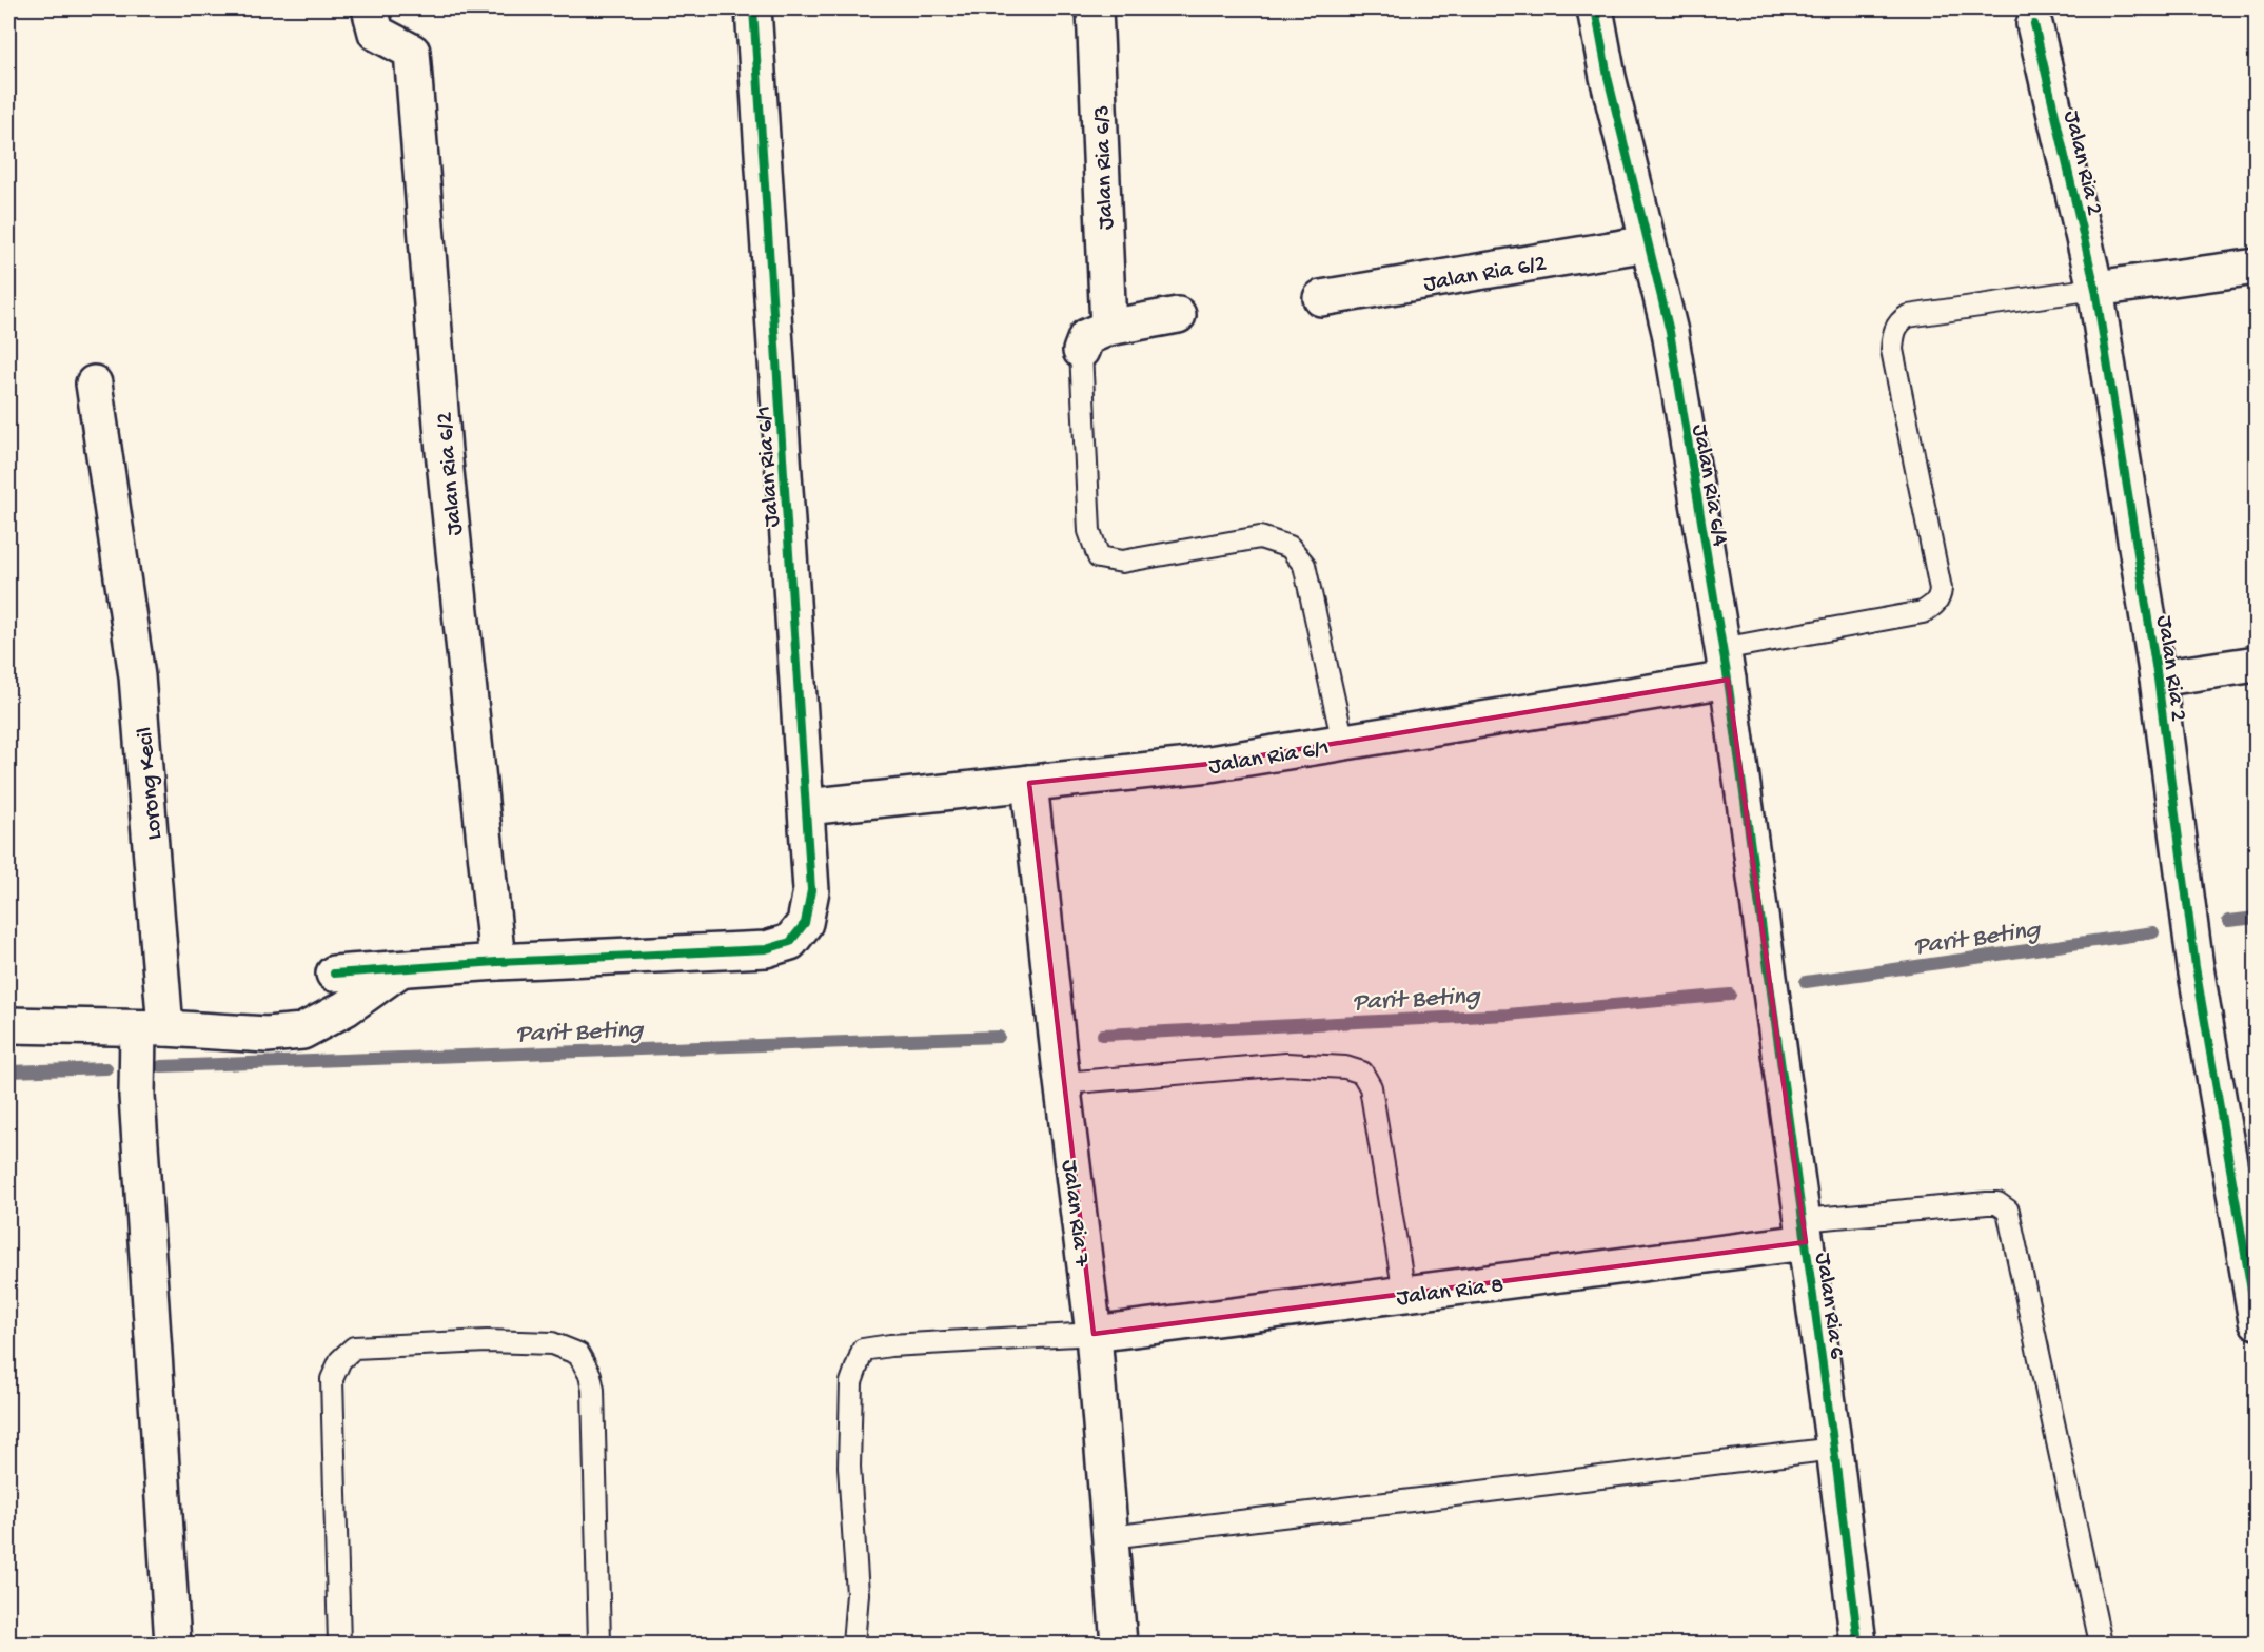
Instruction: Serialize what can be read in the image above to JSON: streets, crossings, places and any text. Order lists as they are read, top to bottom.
{
  "streets": {
    "street": [
      "Jalan Ria 2",
      "Jalan Ria 6/3",
      "Jalan Ria 6/2",
      "Jalan Ria 6/1",
      "Jalan Ria 6/4",
      "Lorong Kecil",
      "Jalan Ria 7",
      "Jalan Ria 8",
      "Jalan Ria 6"
    ]
  },
  "crossings": [
    ["Jalan Ria 6/2", "Jalan Ria 6/1"],
    ["Jalan Ria 6/2", "Jalan Ria 6/4"],
    ["Jalan Ria 6/1", "Jalan Ria 6/4"],
    ["Jalan Ria 6/1", "Jalan Ria 7"],
    ["Jalan Ria 6/4", "Jalan Ria 6"],
    ["Jalan Ria 7", "Jalan Ria 8"],
    ["Jalan Ria 8", "Jalan Ria 6"]
  ],
  "water": ["Parit Beting"]
}
